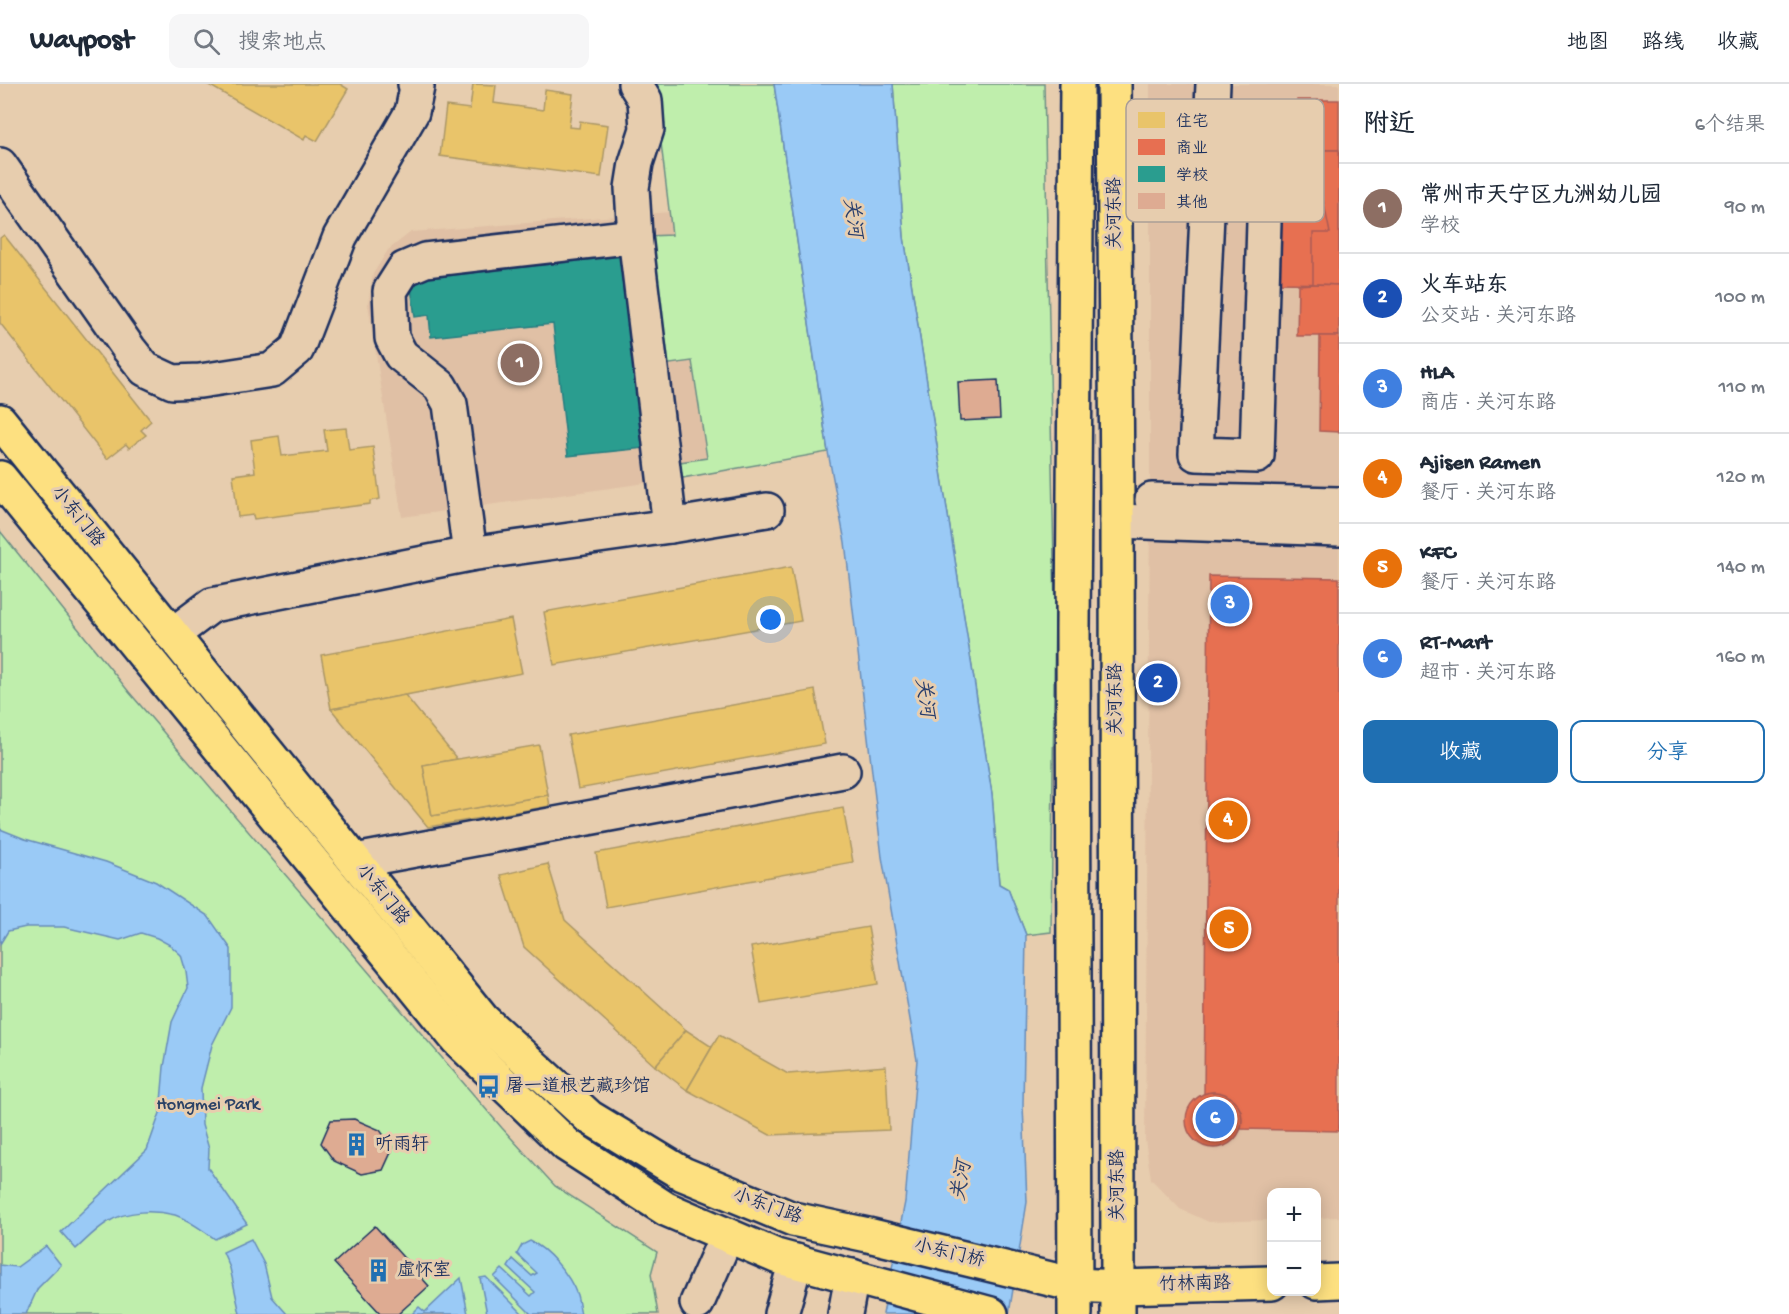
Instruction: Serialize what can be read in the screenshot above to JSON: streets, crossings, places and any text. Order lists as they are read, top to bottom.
{
  "streets": {
    "main road": [
      "关河东路",
      "小东门路",
      "小东门桥",
      "竹林南路"
    ]
  },
  "crossings": [
    ["关河东路", "竹林南路"],
    ["小东门路", "小东门桥"]
  ],
  "water": ["关河"],
  "parks": ["Hongmei Park"],
  "places": {
    "bus stop": ["屠一道根艺藏珍馆"],
    "building": ["听雨轩", "虚怀室"]
  },
  "legend": [
    "住宅",
    "商业",
    "学校",
    "其他"
  ],
  "page": {
    "header": "Waypost",
    "search": "搜索地点",
    "nav": ["地图", "路线", "收藏"],
    "heading": ["附近", "6个结果"],
    "list": [
      {
        "mark": "1",
        "name": "常州市天宁区九洲幼儿园",
        "note": "学校",
        "value": "90 m"
      },
      {
        "mark": "2",
        "name": "火车站东",
        "note": "公交站 · 关河东路",
        "value": "100 m"
      },
      {
        "mark": "3",
        "name": "HLA",
        "note": "商店 · 关河东路",
        "value": "110 m"
      },
      {
        "mark": "4",
        "name": "Ajisen Ramen",
        "note": "餐厅 · 关河东路",
        "value": "120 m"
      },
      {
        "mark": "5",
        "name": "KFC",
        "note": "餐厅 · 关河东路",
        "value": "140 m"
      },
      {
        "mark": "6",
        "name": "RT-Mart",
        "note": "超市 · 关河东路",
        "value": "160 m"
      }
    ],
    "pins": [
      "1",
      "3",
      "2",
      "4",
      "5",
      "6"
    ],
    "buttons": ["收藏", "分享"],
    "map_buttons": ["+", "−"]
  }
}
